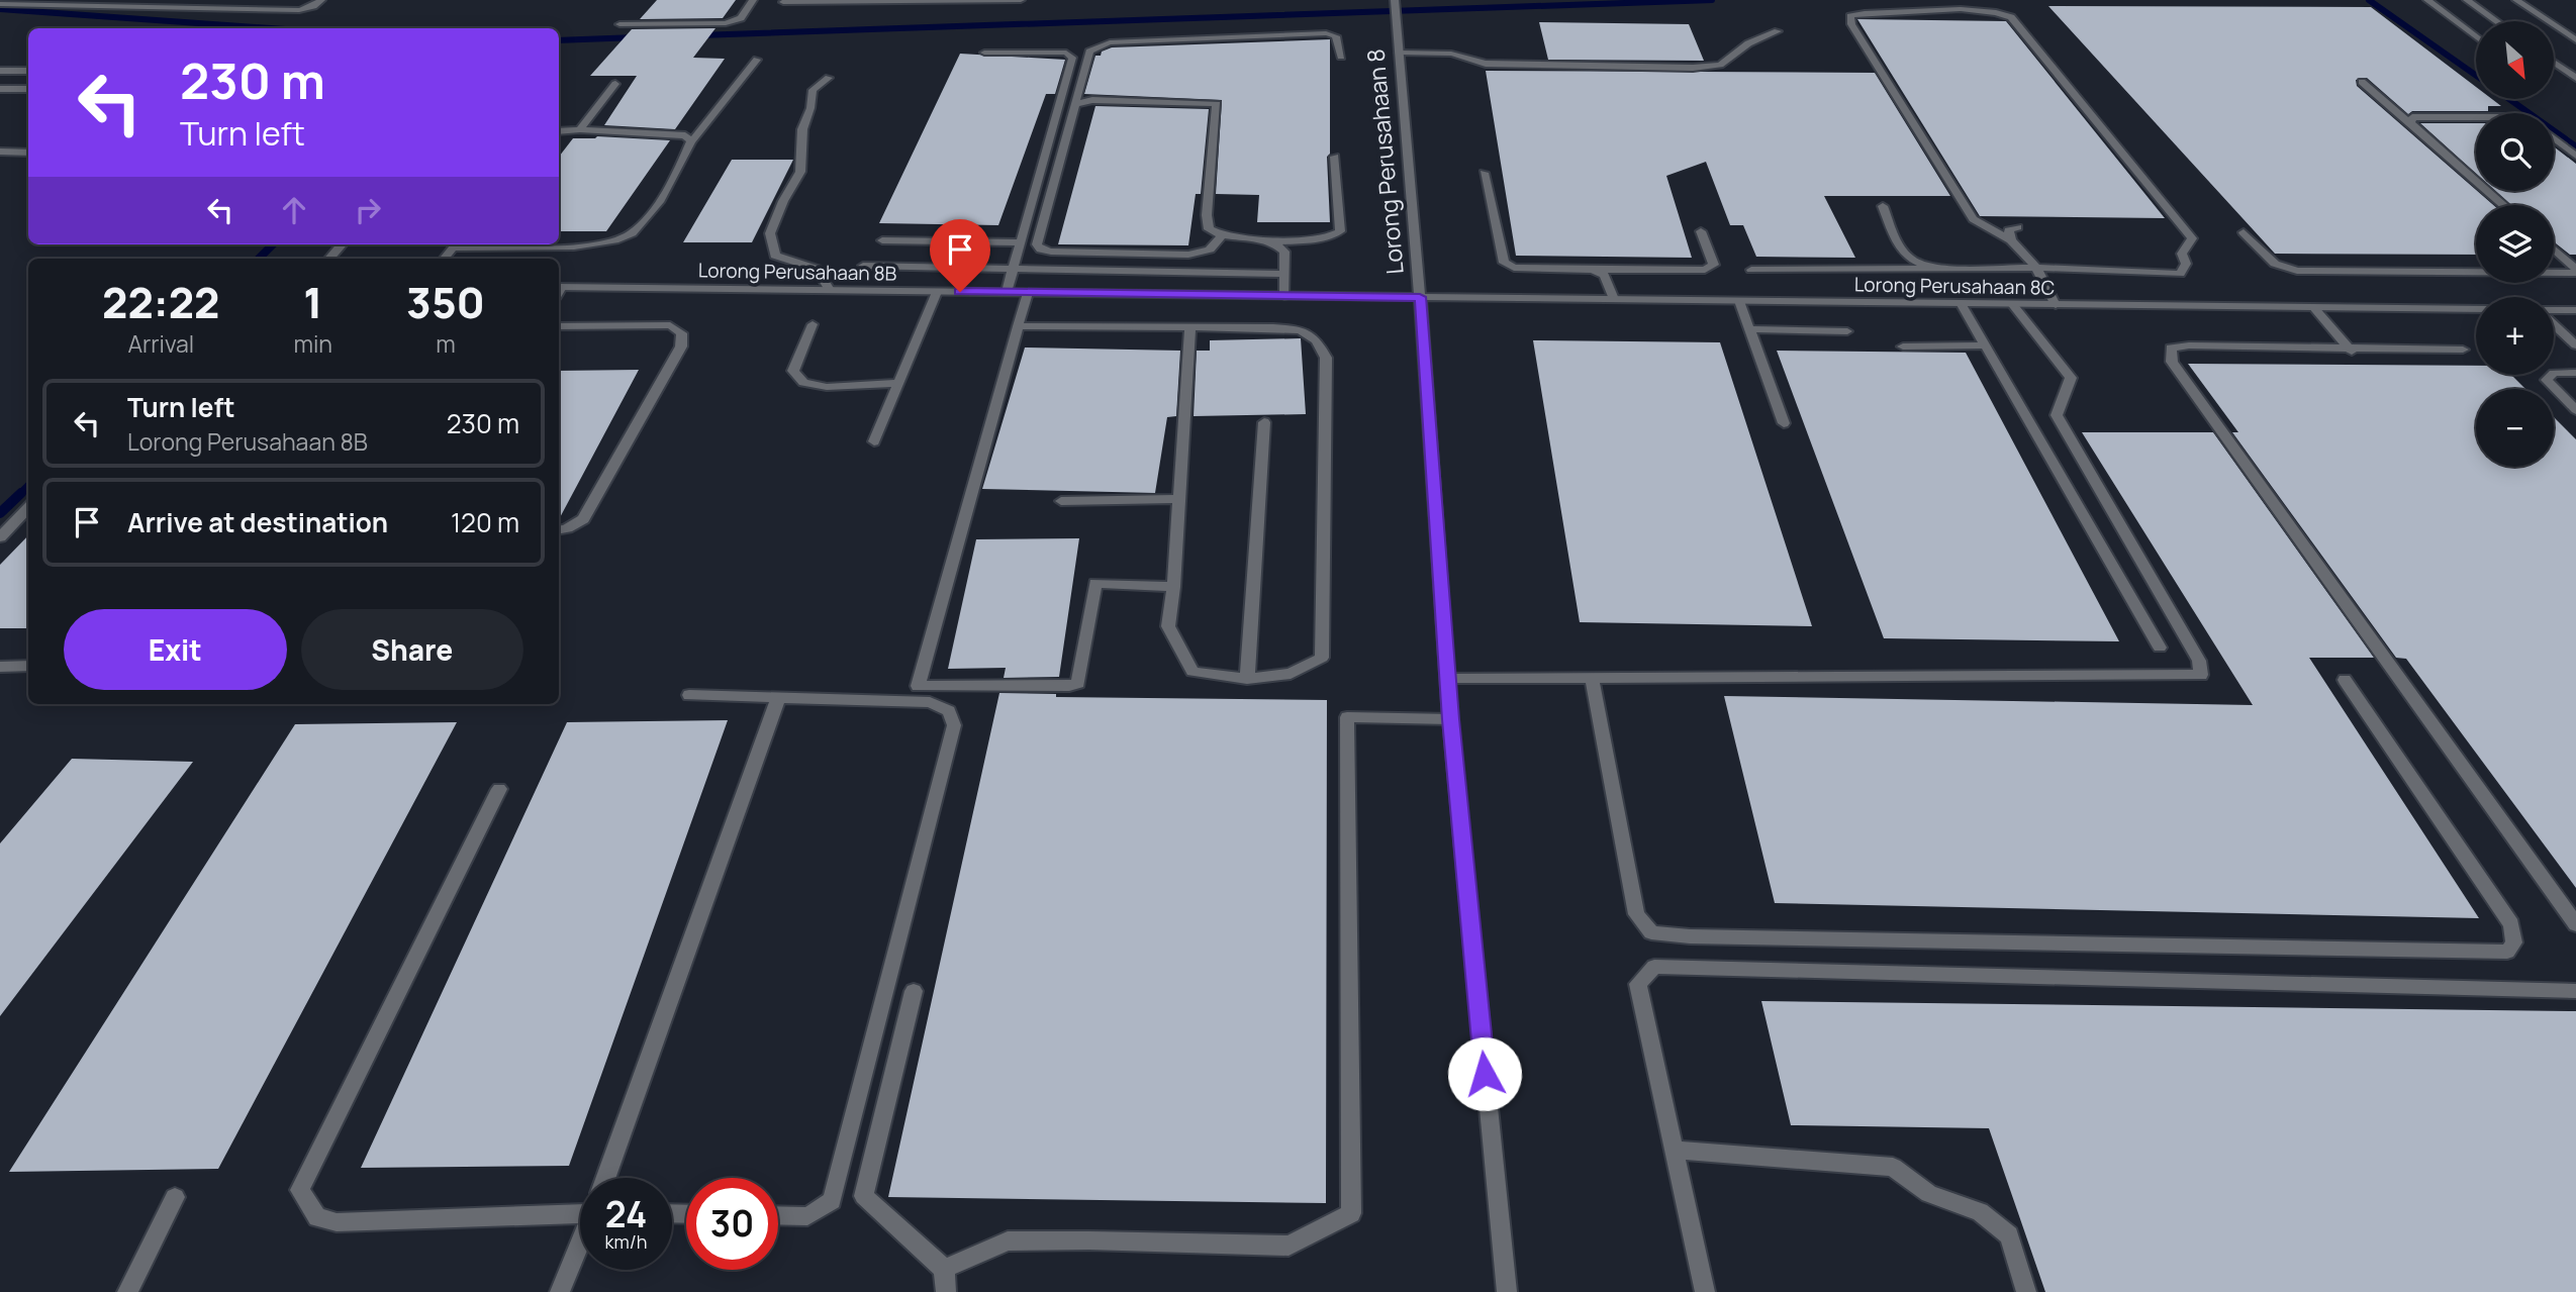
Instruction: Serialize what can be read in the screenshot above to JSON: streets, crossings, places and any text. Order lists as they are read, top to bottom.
{
  "streets": {
    "street": ["Lorong Perusahaan 8", "Lorong Perusahaan 8B", "Lorong Perusahaan 8C"]
  },
  "crossings": [
    ["Lorong Perusahaan 8", "Lorong Perusahaan 8B"],
    ["Lorong Perusahaan 8", "Lorong Perusahaan 8C"],
    ["Lorong Perusahaan 8B", "Lorong Perusahaan 8C"]
  ],
  "north": "bottom right",
  "page": {
    "map_buttons": ["+", "−"],
    "turn": ["230 m", "Turn left"],
    "eta": [
      "22:22",
      "Arrival",
      "1",
      "min",
      "350",
      "m"
    ],
    "list": [
      {
        "name": "Turn left",
        "note": "Lorong Perusahaan 8B",
        "value": "230 m"
      },
      {
        "name": "Arrive at destination",
        "value": "120 m"
      }
    ],
    "buttons": ["Exit", "Share"],
    "speed": "24 km/h",
    "limit": "30"
  }
}
